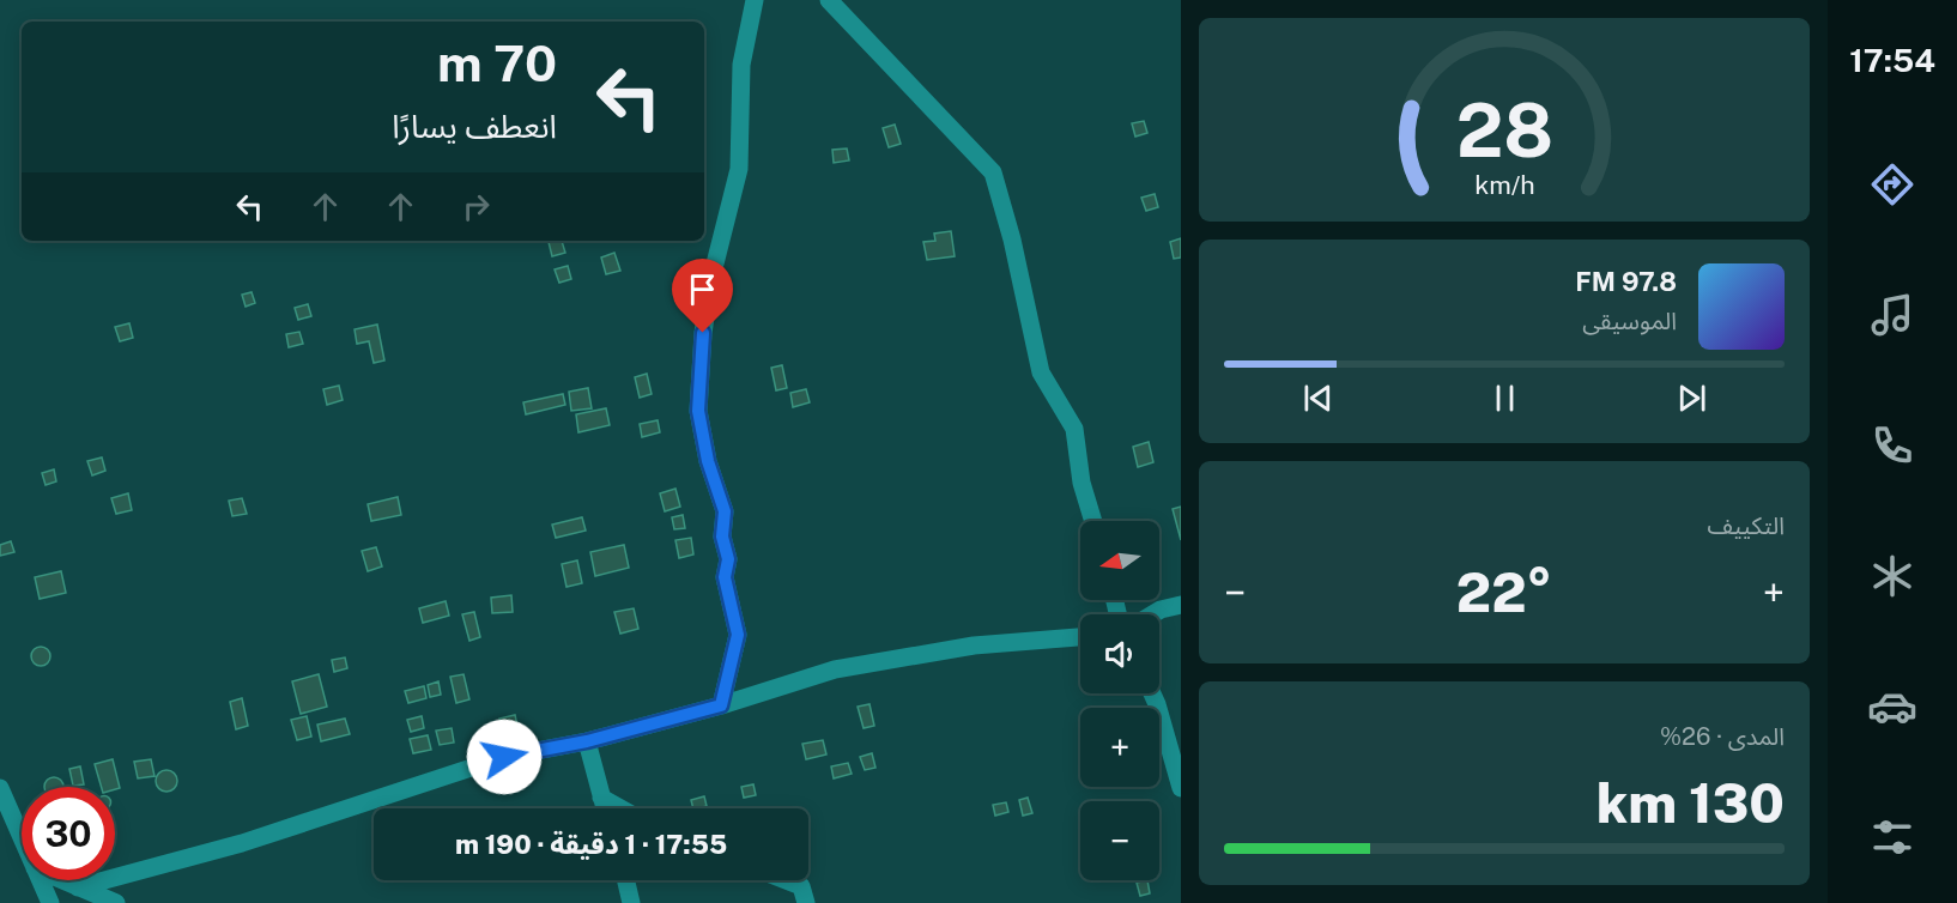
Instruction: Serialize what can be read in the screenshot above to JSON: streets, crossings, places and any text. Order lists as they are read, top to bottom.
{
  "north": "left",
  "page": {
    "tabs": "17:54",
    "turn": ["70 m", "انعطف يسارًا"],
    "song": ["97.8 FM", "الموسيقى"],
    "tile": [
      "التكييف",
      ["المدى · 26%", "130 km"]
    ],
    "map_buttons": ["+", "−"],
    "heat": ["−", "22°", "+"],
    "limit": "30",
    "trip": "17:55 · 1 دقيقة · 190 m",
    "gauge": ["28", "km/h"]
  }
}
